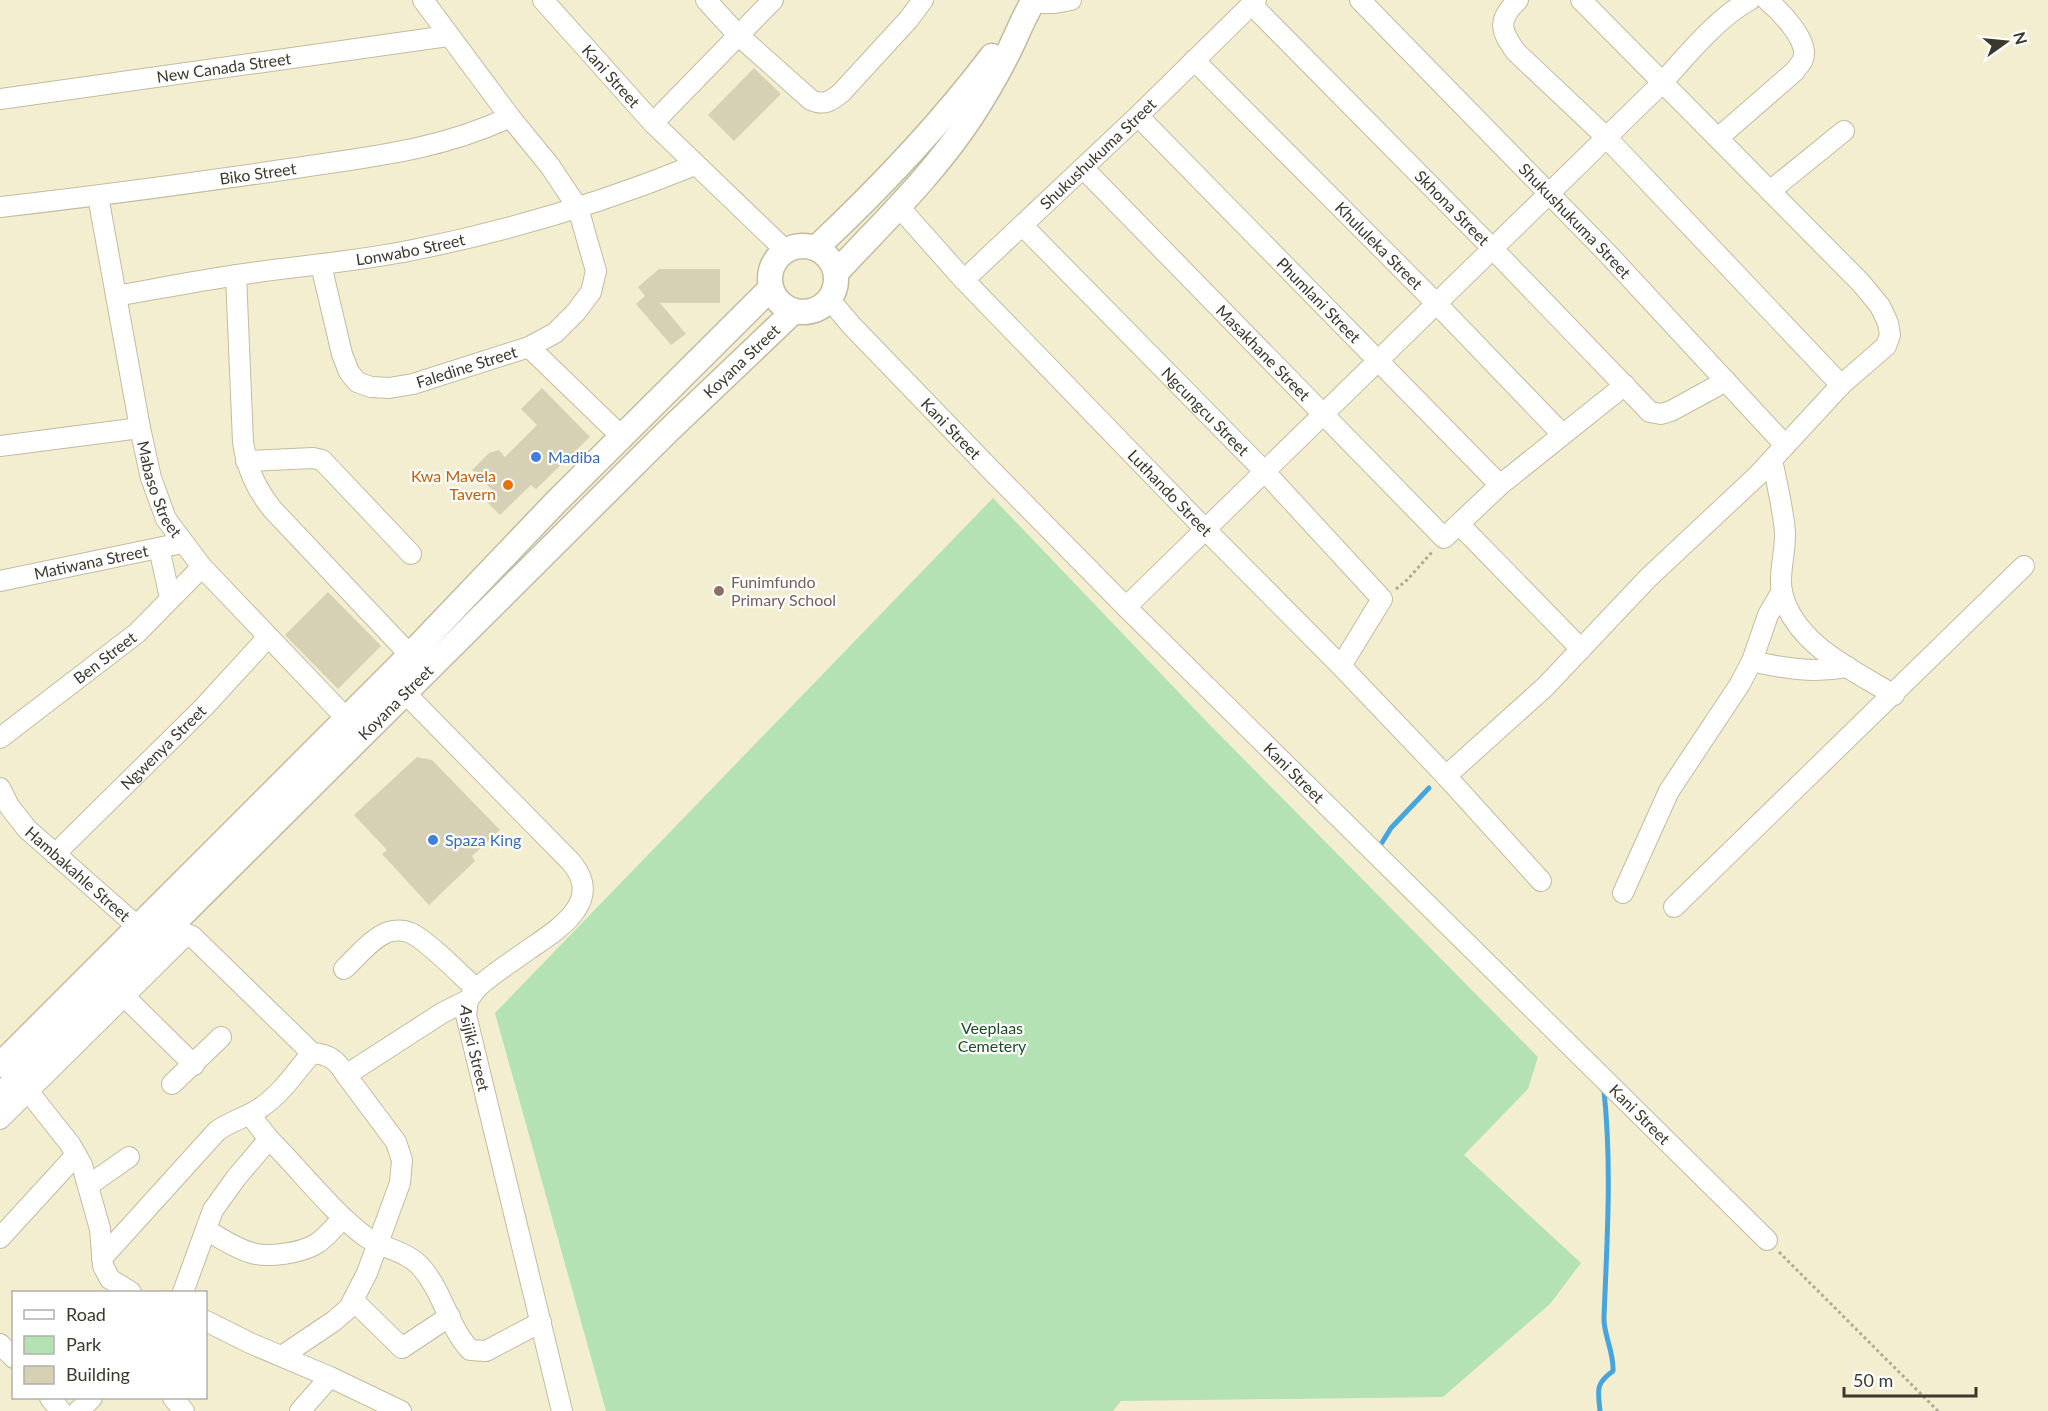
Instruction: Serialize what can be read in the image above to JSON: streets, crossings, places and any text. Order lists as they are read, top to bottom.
{
  "streets": {
    "main road": ["Koyana Street"],
    "street": [
      "New Canada Street",
      "Kani Street",
      "Shukushukuma Street",
      "Biko Street",
      "Skhona Street",
      "Khululeka Street",
      "Lonwabo Street",
      "Phumlani Street",
      "Masakhane Street",
      "Faledine Street",
      "Ngcungcu Street",
      "Mabaso Street",
      "Luthando Street",
      "Matiwana Street",
      "Ben Street",
      "Ngwenya Street",
      "Hambakahle Street",
      "Asijiki Street"
    ]
  },
  "crossings": [
    ["New Canada Street", "Faledine Street"],
    ["Kani Street", "Lonwabo Street"],
    ["Kani Street", "Koyana Street"],
    ["Shukushukuma Street", "Skhona Street"],
    ["Shukushukuma Street", "Khululeka Street"],
    ["Shukushukuma Street", "Phumlani Street"],
    ["Shukushukuma Street", "Masakhane Street"],
    ["Shukushukuma Street", "Ngcungcu Street"],
    ["Shukushukuma Street", "Luthando Street"],
    ["Biko Street", "Faledine Street"],
    ["Biko Street", "Mabaso Street"],
    ["Lonwabo Street", "Faledine Street"],
    ["Lonwabo Street", "Mabaso Street"],
    ["Koyana Street", "Mabaso Street"],
    ["Koyana Street", "Hambakahle Street"],
    ["Koyana Street", "Asijiki Street"],
    ["Mabaso Street", "Matiwana Street"],
    ["Mabaso Street", "Ben Street"],
    ["Mabaso Street", "Ngwenya Street"],
    ["Ngwenya Street", "Hambakahle Street"]
  ],
  "parks": ["Veeplaas Cemetery"],
  "places": [
    "Madiba",
    "Kwa Mavela Tavern",
    "Funimfundo Primary School",
    "Spaza King"
  ],
  "legend": ["Road", "Park", "Building"],
  "scale_bar": "50 m",
  "north": "right"
}
